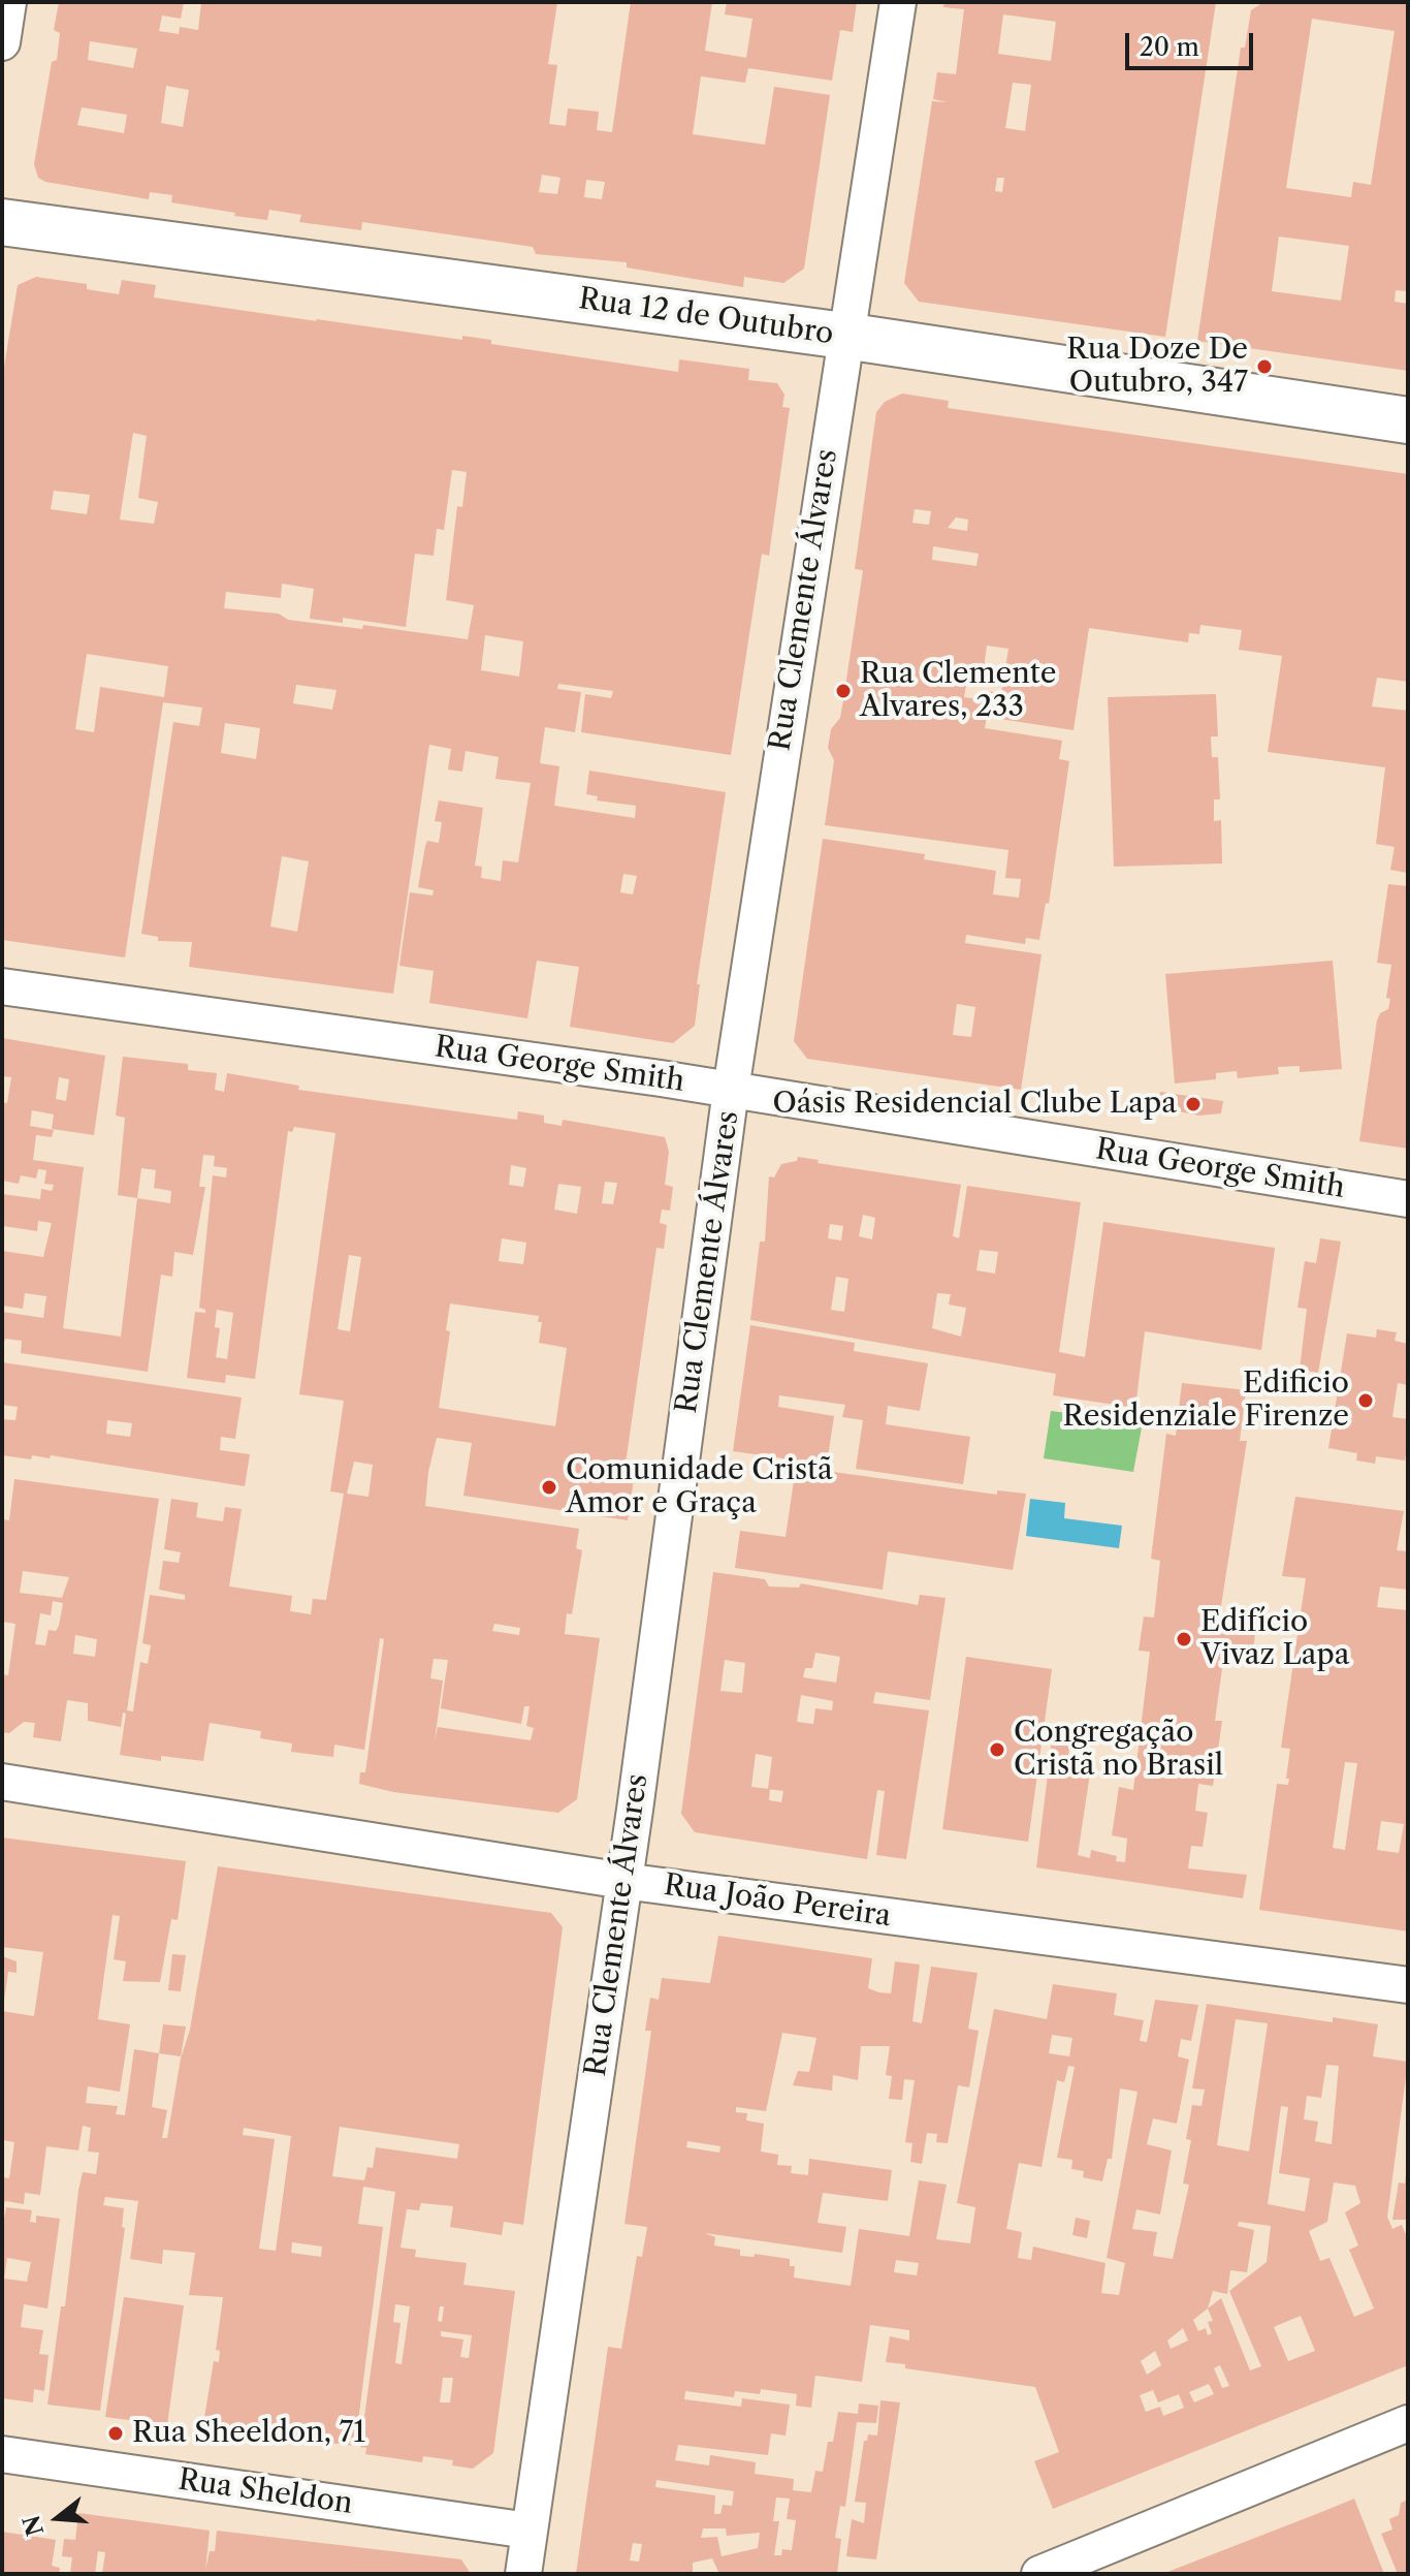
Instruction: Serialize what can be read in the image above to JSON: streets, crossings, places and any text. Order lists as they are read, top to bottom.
{
  "streets": {
    "street": [
      "Rua 12 de Outubro",
      "Rua Clemente Álvares",
      "Rua George Smith",
      "Rua João Pereira",
      "Rua Sheldon"
    ]
  },
  "crossings": [
    ["Rua 12 de Outubro", "Rua Clemente Álvares"],
    ["Rua Clemente Álvares", "Rua George Smith"],
    ["Rua Clemente Álvares", "Rua João Pereira"],
    ["Rua Clemente Álvares", "Rua Sheldon"]
  ],
  "places": [
    "Rua Doze De Outubro, 347",
    "Rua Clemente Alvares, 233",
    "Oásis Residencial Clube Lapa",
    "Edificio Residenziale Firenze",
    "Comunidade Cristã Amor e Graça",
    "Edifício Vivaz Lapa",
    "Congregação Cristã no Brasil",
    "Rua Sheeldon, 71"
  ],
  "scale_bar": "20 m",
  "north": "left"
}
